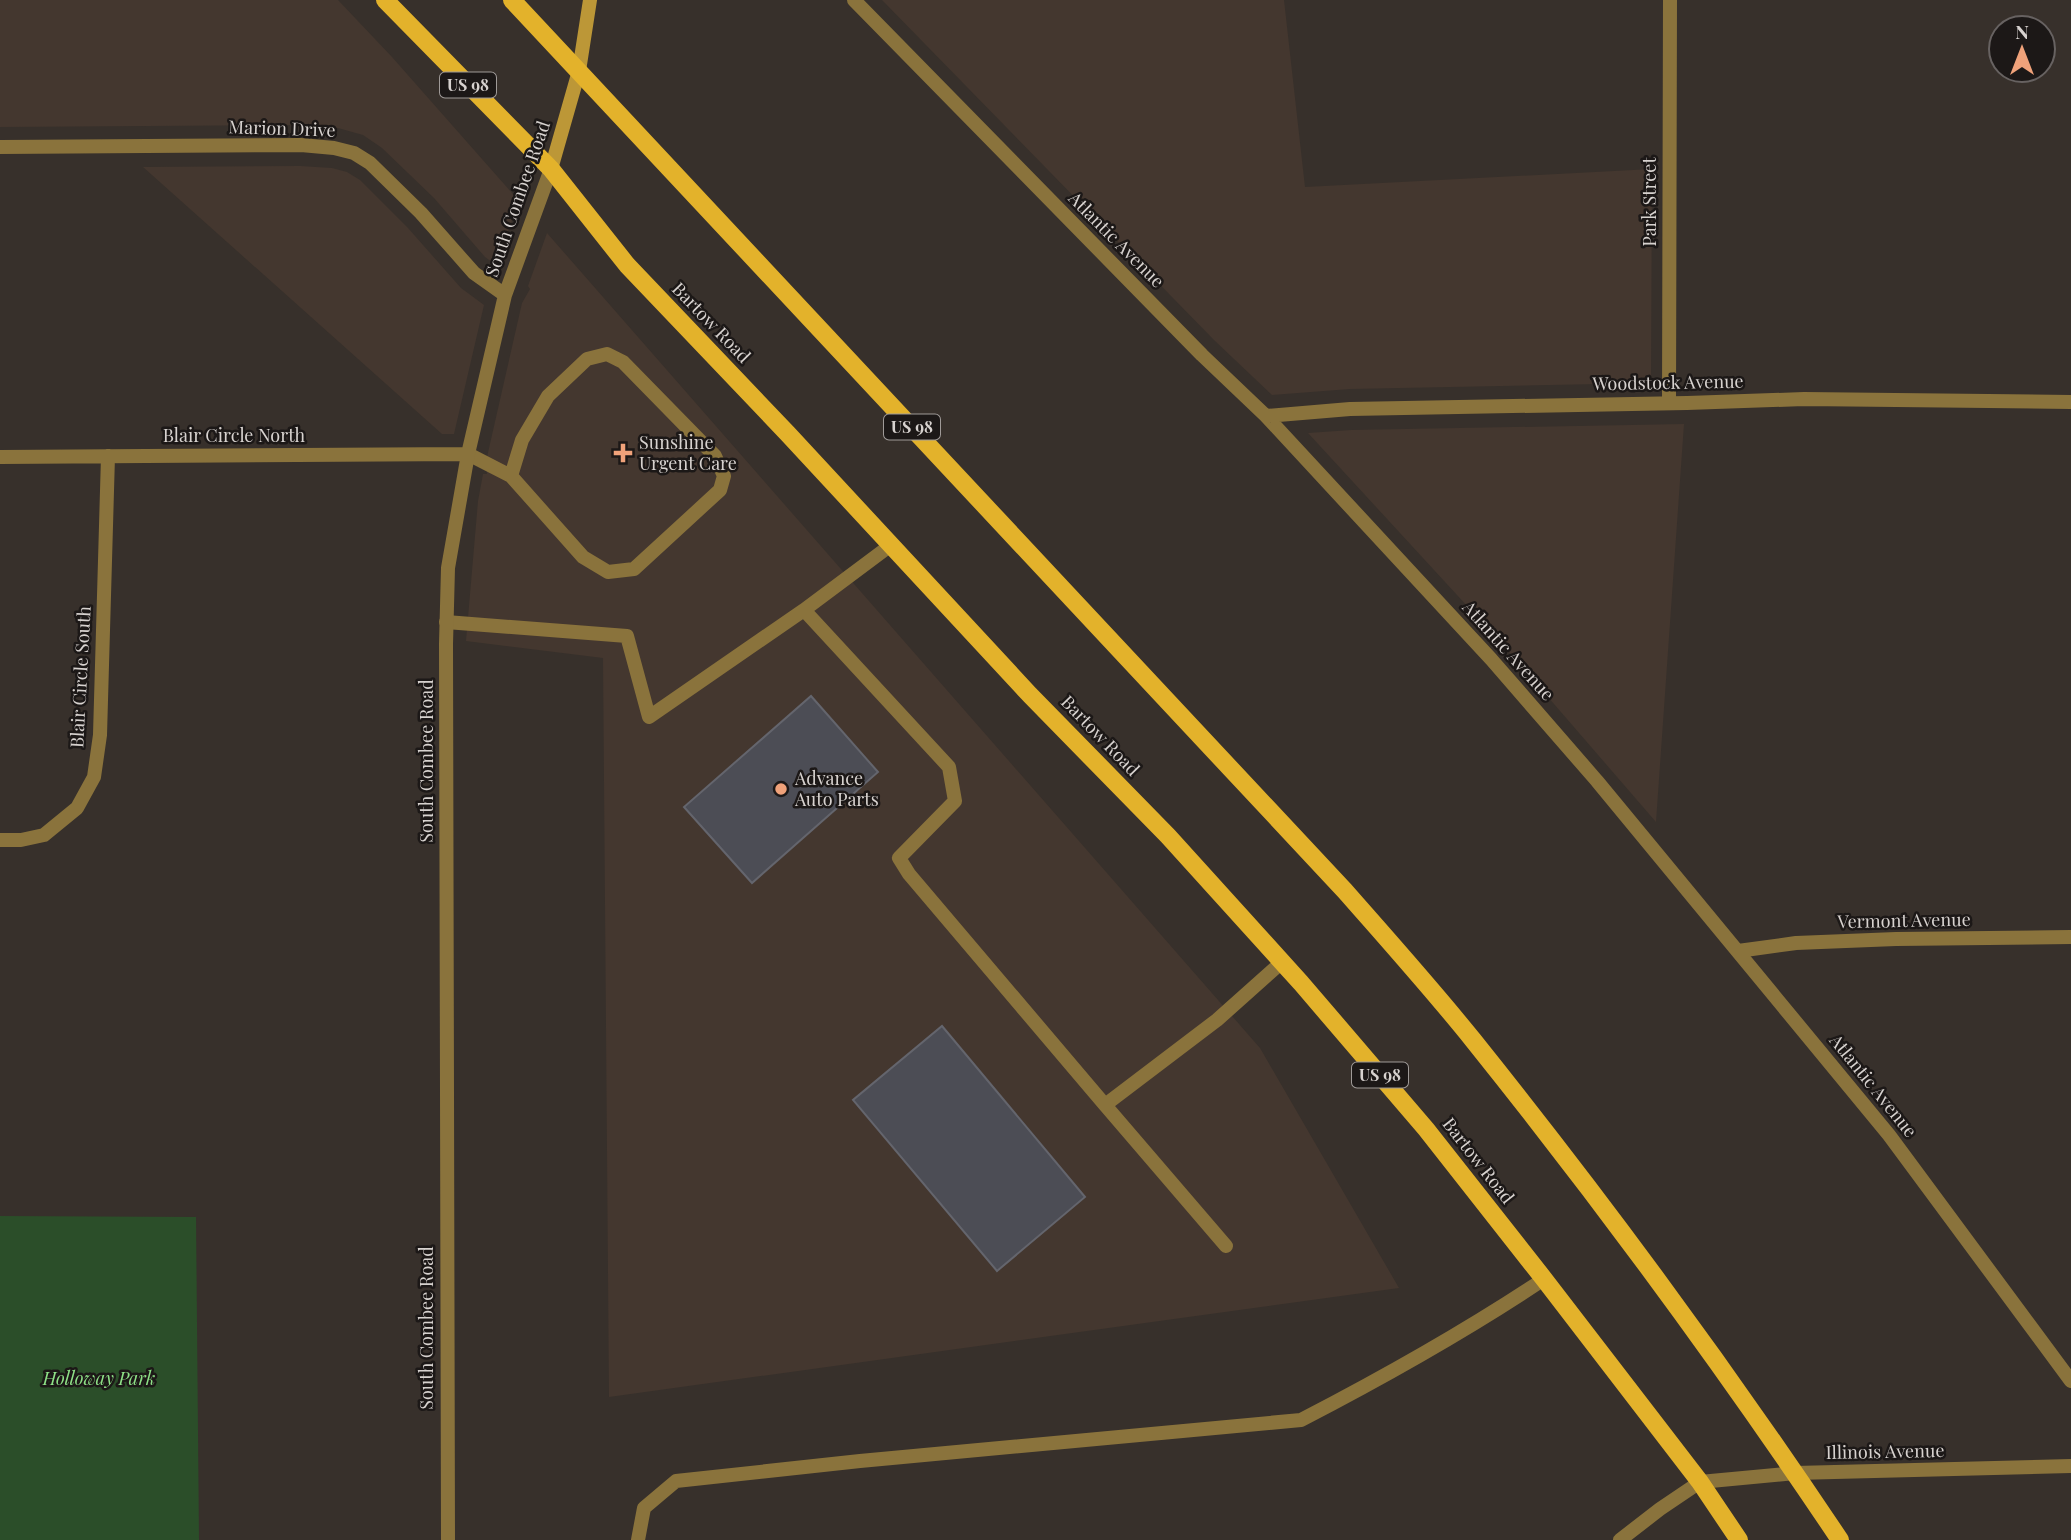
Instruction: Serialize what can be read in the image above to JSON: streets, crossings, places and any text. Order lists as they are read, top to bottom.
{
  "streets": {
    "main road": ["US 98", "South Combee Road", "Bartow Road"],
    "street": [
      "Marion Drive",
      "Park Street",
      "Atlantic Avenue",
      "Woodstock Avenue",
      "Blair Circle North",
      "Blair Circle South",
      "Vermont Avenue",
      "Illinois Avenue"
    ]
  },
  "crossings": [
    ["US 98", "South Combee Road"],
    ["US 98", "Illinois Avenue"],
    ["Marion Drive", "South Combee Road"],
    ["South Combee Road", "Bartow Road"],
    ["South Combee Road", "Blair Circle North"],
    ["Park Street", "Woodstock Avenue"],
    ["Atlantic Avenue", "Woodstock Avenue"],
    ["Atlantic Avenue", "Vermont Avenue"],
    ["Bartow Road", "Illinois Avenue"],
    ["Blair Circle North", "Blair Circle South"]
  ],
  "parks": ["Holloway Park"],
  "places": {
    "health": ["Sunshine Urgent Care"],
    "other": ["Advance Auto Parts"]
  },
  "north": "top"
}
